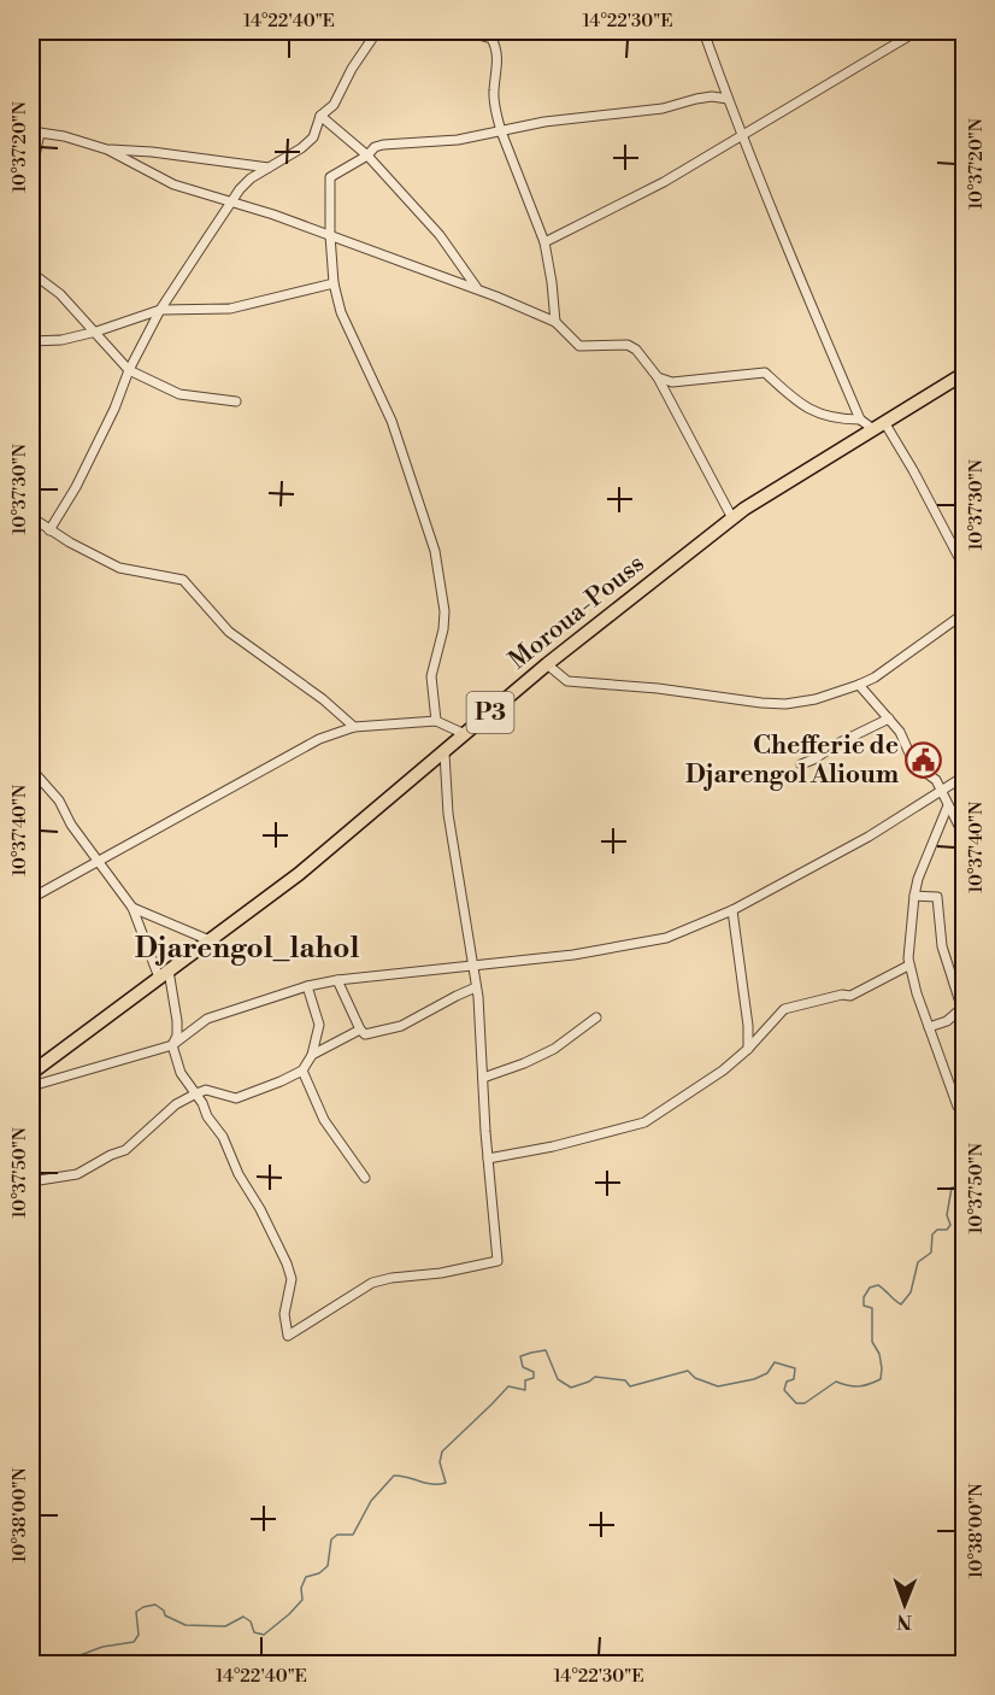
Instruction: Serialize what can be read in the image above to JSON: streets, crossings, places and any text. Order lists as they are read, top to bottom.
{
  "streets": {
    "main road": ["Moroua-Pouss", "P3"]
  },
  "districts": ["Djarengol_lahol"],
  "places": {
    "public building": ["Chefferie de Djarengol Alioum"]
  },
  "north": "bottom",
  "coordinates": [
    "14°22'40\"E",
    "14°22'30\"E",
    "10°37'20\"N",
    "10°37'30\"N",
    "10°37'40\"N",
    "10°37'50\"N",
    "10°38'00\"N"
  ]
}
